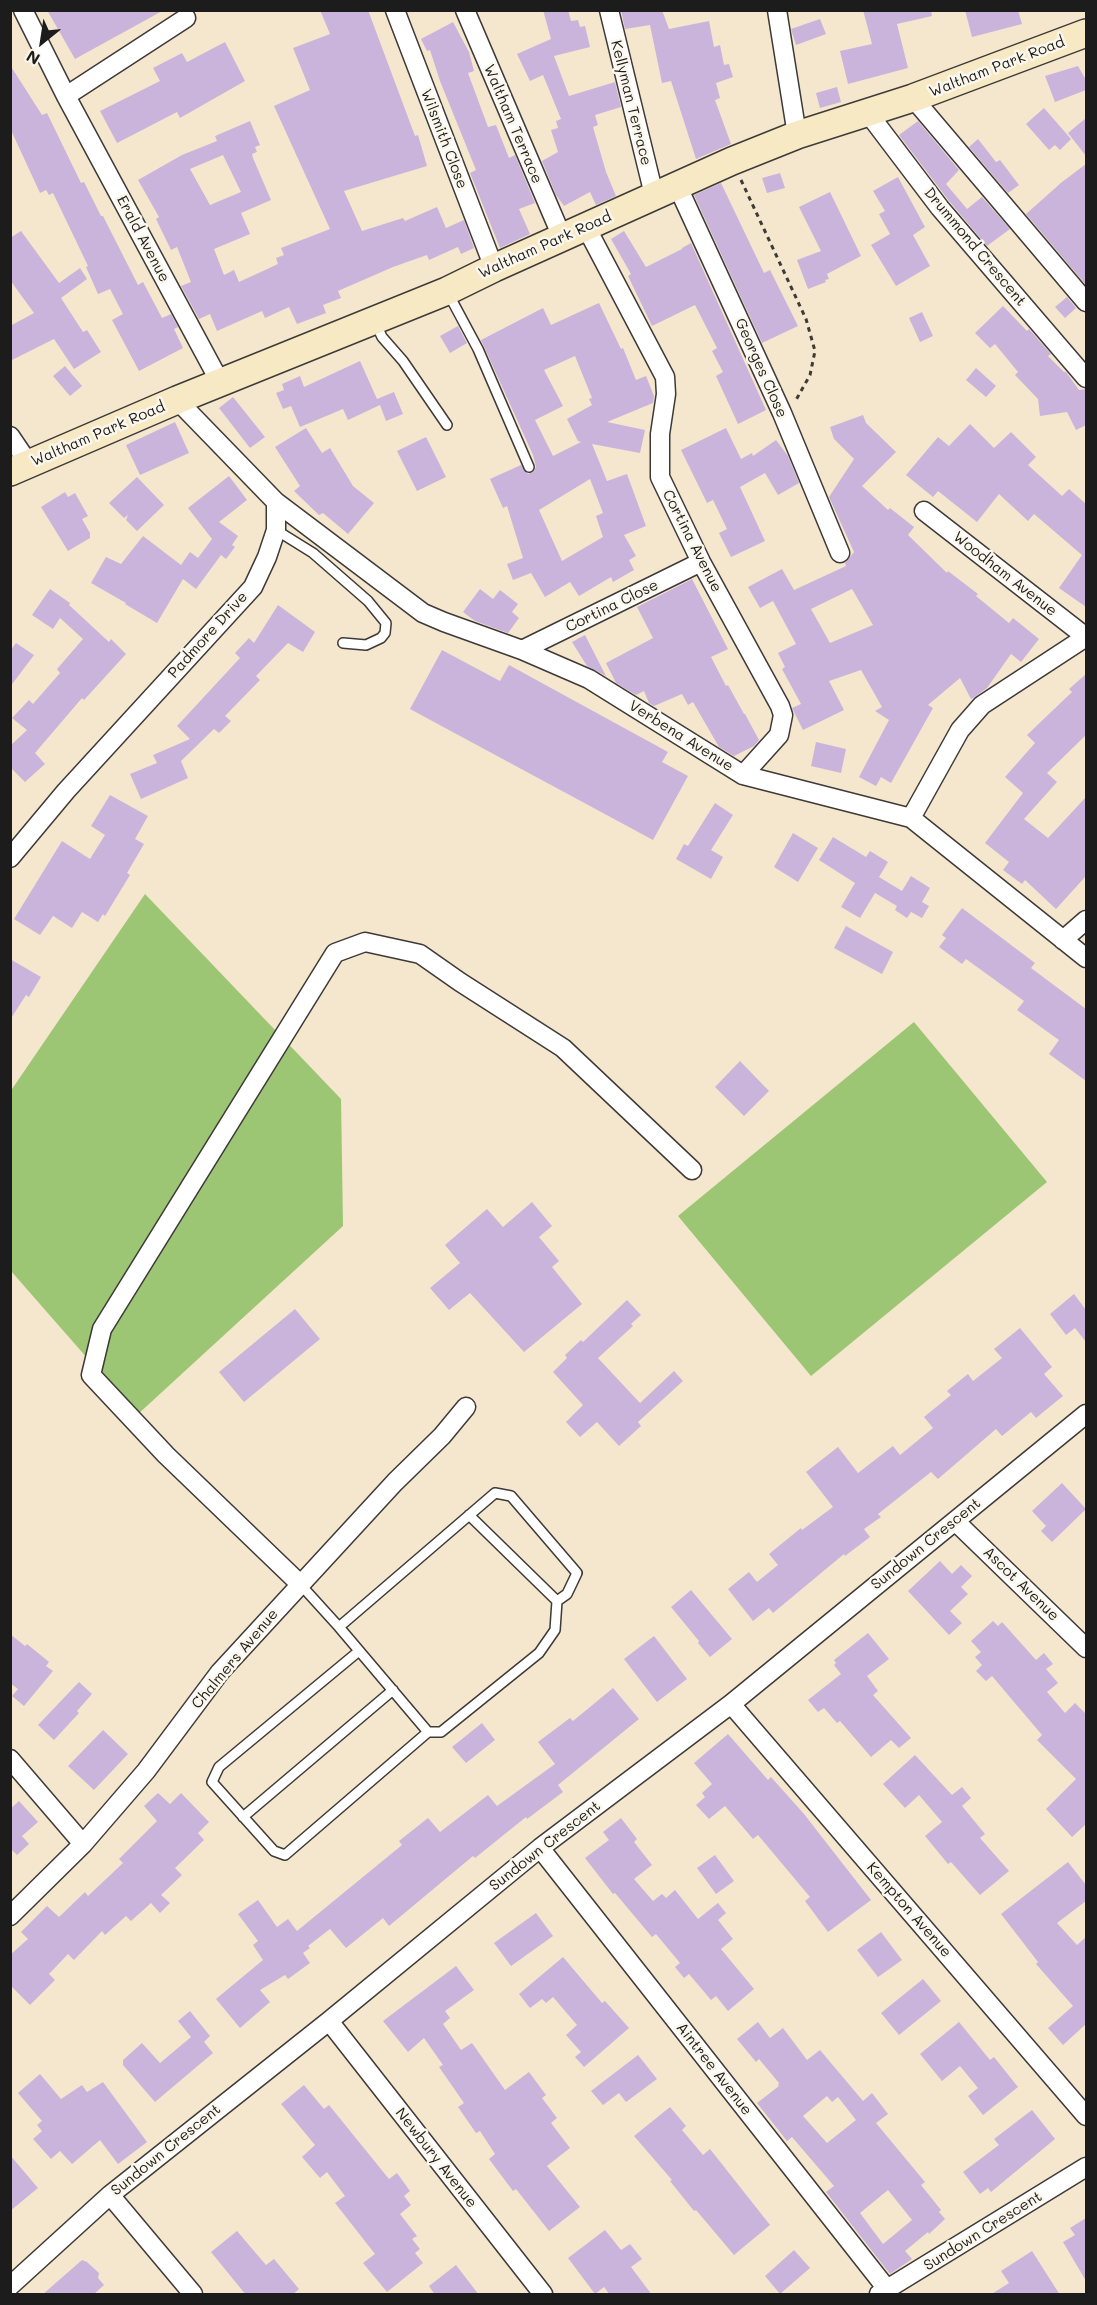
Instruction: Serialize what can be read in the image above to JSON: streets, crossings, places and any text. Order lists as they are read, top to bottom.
{
  "streets": {
    "main road": ["Waltham Park Road"],
    "street": [
      "Kellyman Terrace",
      "Waltham Terrace",
      "Wilsmith Close",
      "Erald Avenue",
      "Drummond Crescent",
      "Georges Close",
      "Cortina Avenue",
      "Woodham Avenue",
      "Cortina Close",
      "Padmore Drive",
      "Verbena Avenue",
      "Sundown Crescent",
      "Ascot Avenue",
      "Chalmers Avenue",
      "Kempton Avenue",
      "Aintree Avenue",
      "Newbury Avenue"
    ]
  },
  "crossings": [
    ["Waltham Park Road", "Kellyman Terrace"],
    ["Waltham Park Road", "Waltham Terrace"],
    ["Waltham Park Road", "Wilsmith Close"],
    ["Waltham Park Road", "Erald Avenue"],
    ["Waltham Park Road", "Drummond Crescent"],
    ["Waltham Park Road", "Georges Close"],
    ["Waltham Park Road", "Cortina Avenue"],
    ["Kellyman Terrace", "Georges Close"],
    ["Waltham Terrace", "Cortina Avenue"],
    ["Cortina Avenue", "Cortina Close"],
    ["Cortina Avenue", "Verbena Avenue"],
    ["Cortina Close", "Verbena Avenue"],
    ["Padmore Drive", "Verbena Avenue"],
    ["Sundown Crescent", "Ascot Avenue"],
    ["Sundown Crescent", "Kempton Avenue"],
    ["Sundown Crescent", "Aintree Avenue"],
    ["Sundown Crescent", "Newbury Avenue"]
  ],
  "north": "bottom left"
}
